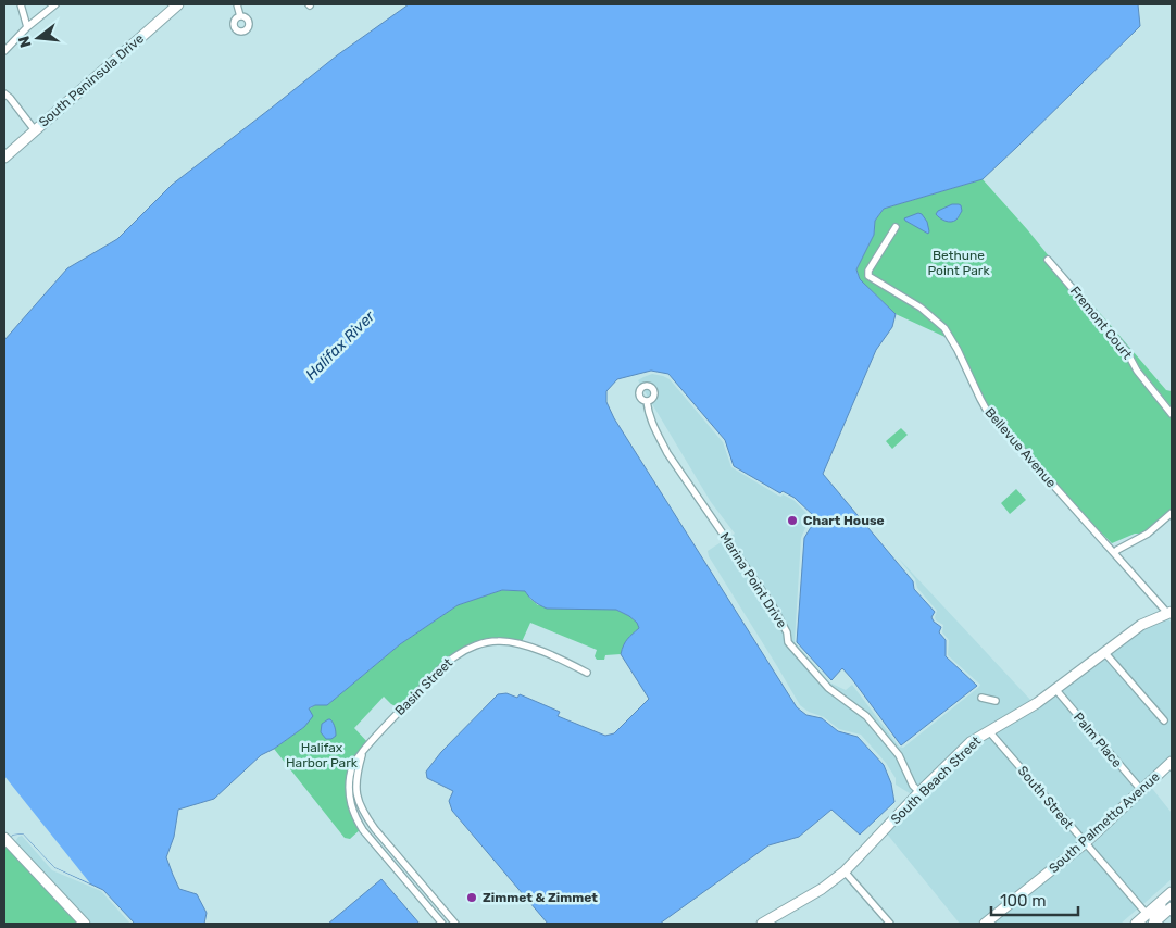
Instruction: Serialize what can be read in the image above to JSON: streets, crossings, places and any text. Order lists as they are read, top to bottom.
{
  "streets": {
    "street": [
      "South Peninsula Drive",
      "Fremont Court",
      "Bellevue Avenue",
      "Marina Point Drive",
      "Basin Street",
      "Palm Place",
      "South Beach Street",
      "South Street",
      "South Palmetto Avenue"
    ]
  },
  "crossings": [
    ["Bellevue Avenue", "South Beach Street"],
    ["Marina Point Drive", "South Beach Street"],
    ["Palm Place", "South Beach Street"],
    ["Palm Place", "South Palmetto Avenue"],
    ["South Beach Street", "South Street"],
    ["South Street", "South Palmetto Avenue"]
  ],
  "water": ["Halifax River"],
  "parks": ["Bethune Point Park", "Halifax Harbor Park"],
  "places": ["Chart House", "Zimmet & Zimmet"],
  "scale_bar": "100 m",
  "north": "left"
}
